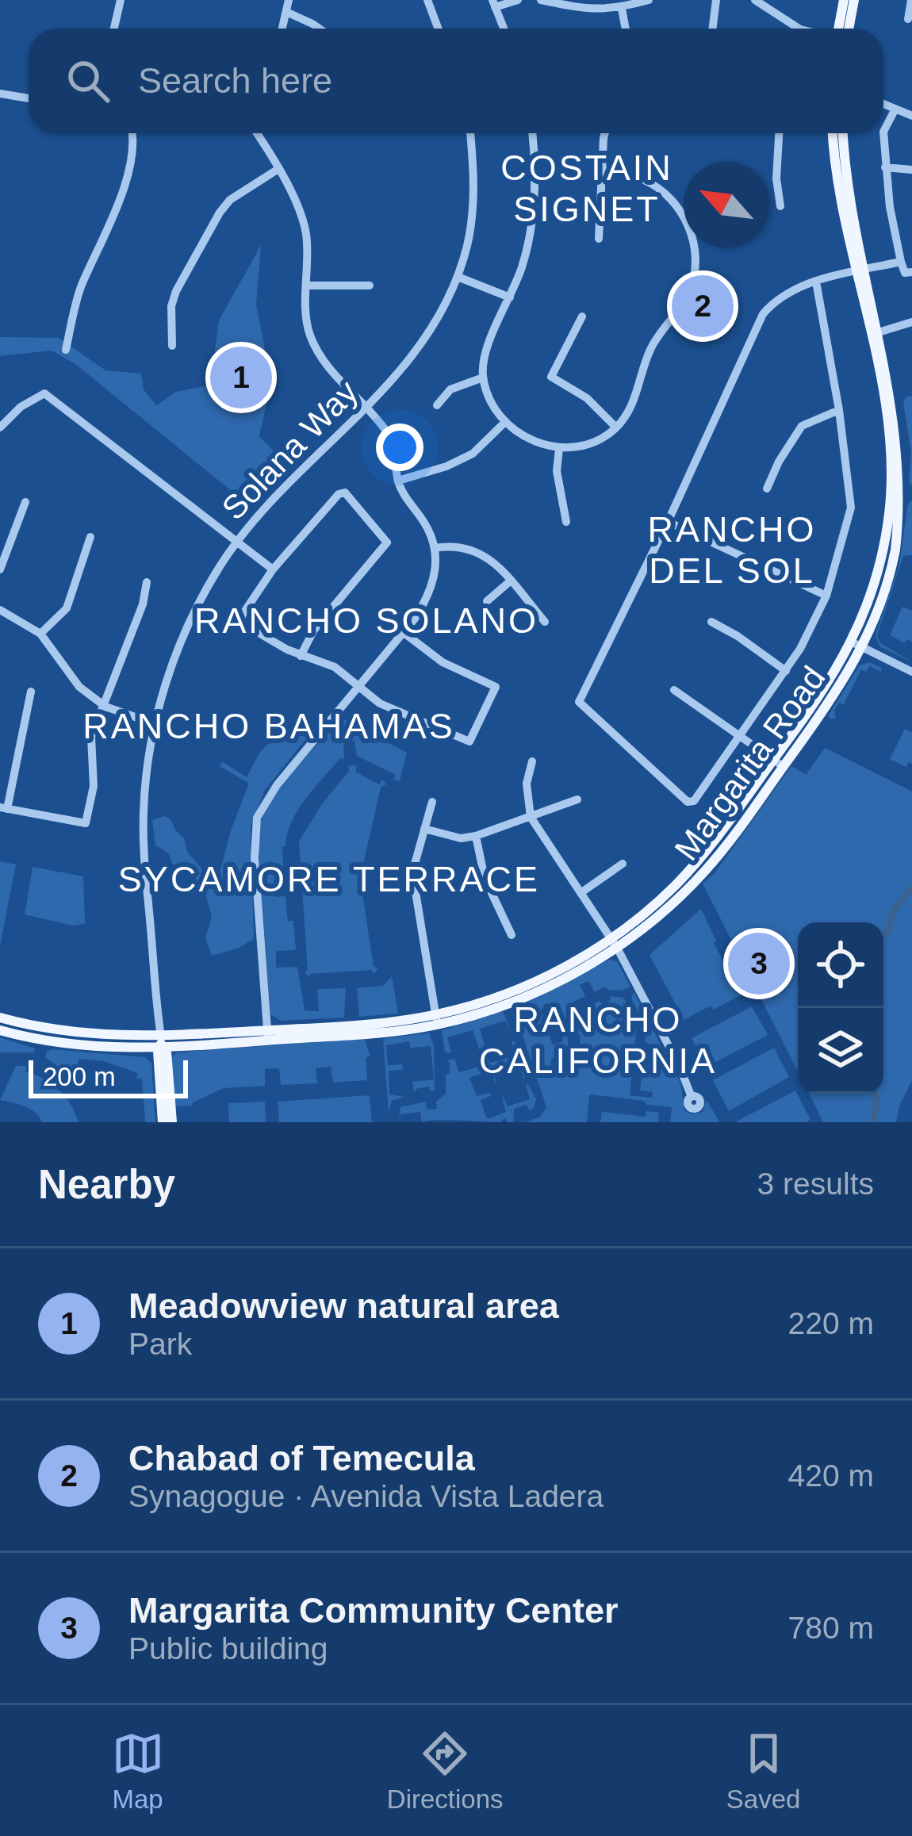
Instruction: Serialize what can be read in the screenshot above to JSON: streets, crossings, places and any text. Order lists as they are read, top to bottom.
{
  "streets": {
    "main road": ["Solana Way", "Margarita Road"]
  },
  "crossings": [
    ["Solana Way", "Margarita Road"]
  ],
  "districts": [
    "COSTAIN SIGNET",
    "RANCHO DEL SOL",
    "RANCHO SOLANO",
    "RANCHO BAHAMAS",
    "SYCAMORE TERRACE",
    "RANCHO CALIFORNIA"
  ],
  "scale_bar": "200 m",
  "north": "top left",
  "page": {
    "search": "Search here",
    "pins": ["2", "1", "3"],
    "scale": "200 m",
    "heading": ["Nearby", "3 results"],
    "list": [
      {
        "mark": "1",
        "name": "Meadowview natural area",
        "note": "Park",
        "value": "220 m"
      },
      {
        "mark": "2",
        "name": "Chabad of Temecula",
        "note": "Synagogue · Avenida Vista Ladera",
        "value": "420 m"
      },
      {
        "mark": "3",
        "name": "Margarita Community Center",
        "note": "Public building",
        "value": "780 m"
      }
    ],
    "nav": ["Map", "Directions", "Saved"]
  }
}
